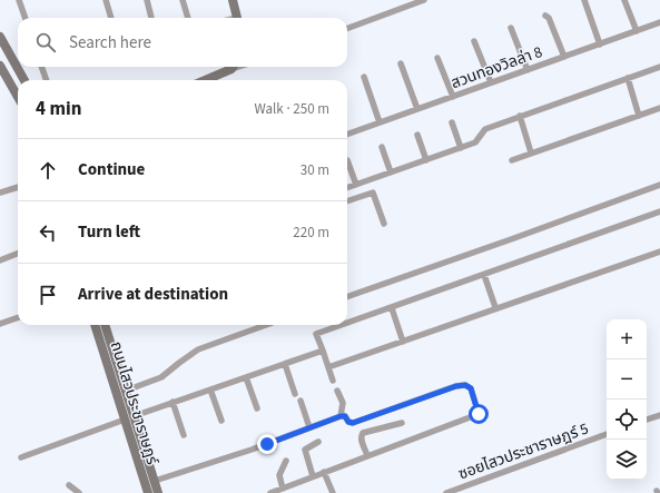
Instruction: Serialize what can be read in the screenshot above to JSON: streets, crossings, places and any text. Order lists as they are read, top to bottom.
{
  "streets": {
    "main road": ["ถนนไสวประชาราษฎร์"],
    "street": ["สวนทองวิลล่า 8", "ซอยไสวประชาราษฎร์ 5"]
  },
  "page": {
    "search": "Search here",
    "heading": ["4 min", "Walk · 250 m"],
    "list": [
      ["Continue", "30 m"],
      ["Turn left", "220 m"],
      "Arrive at destination"
    ],
    "map_buttons": ["+", "−"]
  }
}
